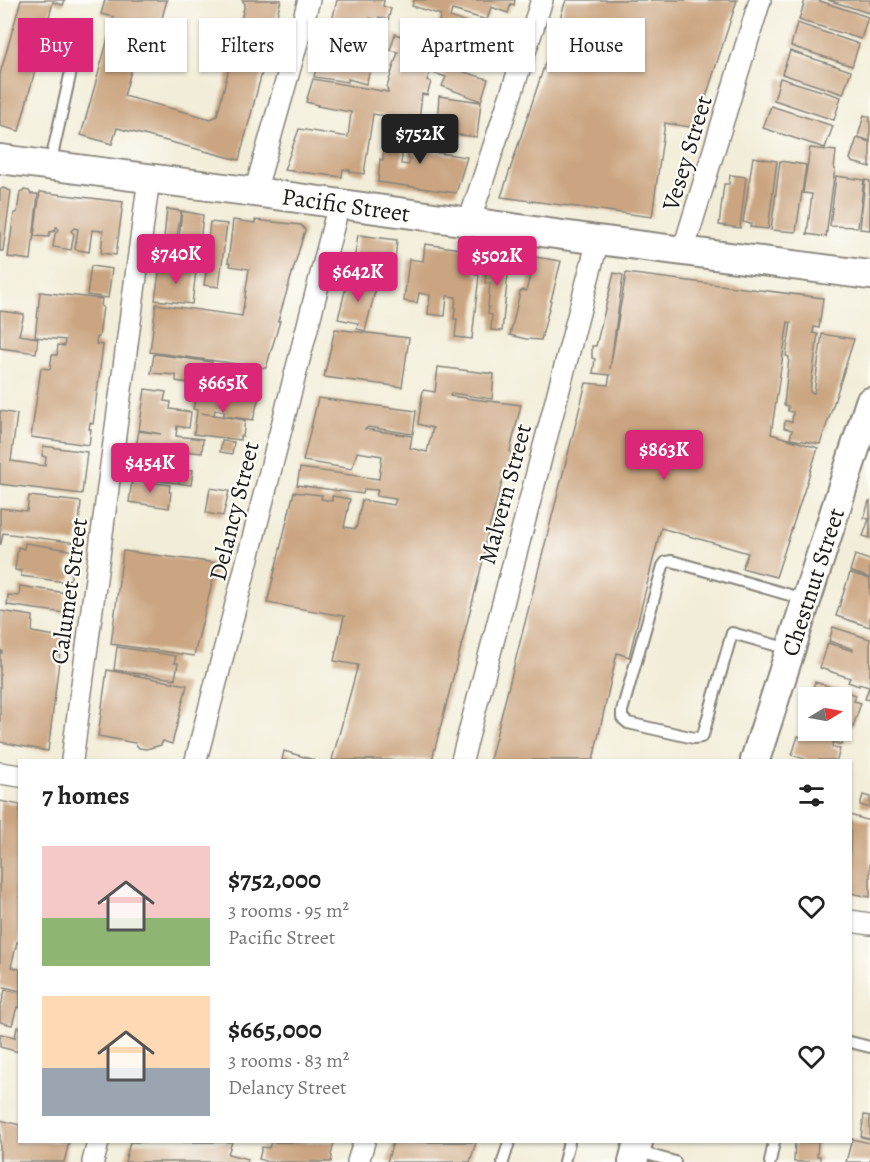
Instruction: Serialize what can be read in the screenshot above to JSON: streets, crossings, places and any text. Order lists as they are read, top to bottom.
{
  "streets": {
    "street": [
      "Vesey Street",
      "Pacific Street",
      "Malvern Street",
      "Delancy Street",
      "Chestnut Street",
      "Calumet Street"
    ]
  },
  "crossings": [
    ["Vesey Street", "Pacific Street"],
    ["Pacific Street", "Malvern Street"],
    ["Pacific Street", "Delancy Street"],
    ["Pacific Street", "Calumet Street"]
  ],
  "north": "right",
  "page": {
    "chip": [
      "Buy",
      "Rent",
      "Filters",
      "New",
      "Apartment",
      "House"
    ],
    "price": [
      "$752K",
      "$740K",
      "$502K",
      "$642K",
      "$665K",
      "$863K",
      "$454K"
    ],
    "heading": "7 homes",
    "list": [
      {
        "name": "$752,000",
        "note": "3 rooms · 95 m² · Pacific Street"
      },
      {
        "name": "$665,000",
        "note": "3 rooms · 83 m² · Delancy Street"
      }
    ]
  }
}
